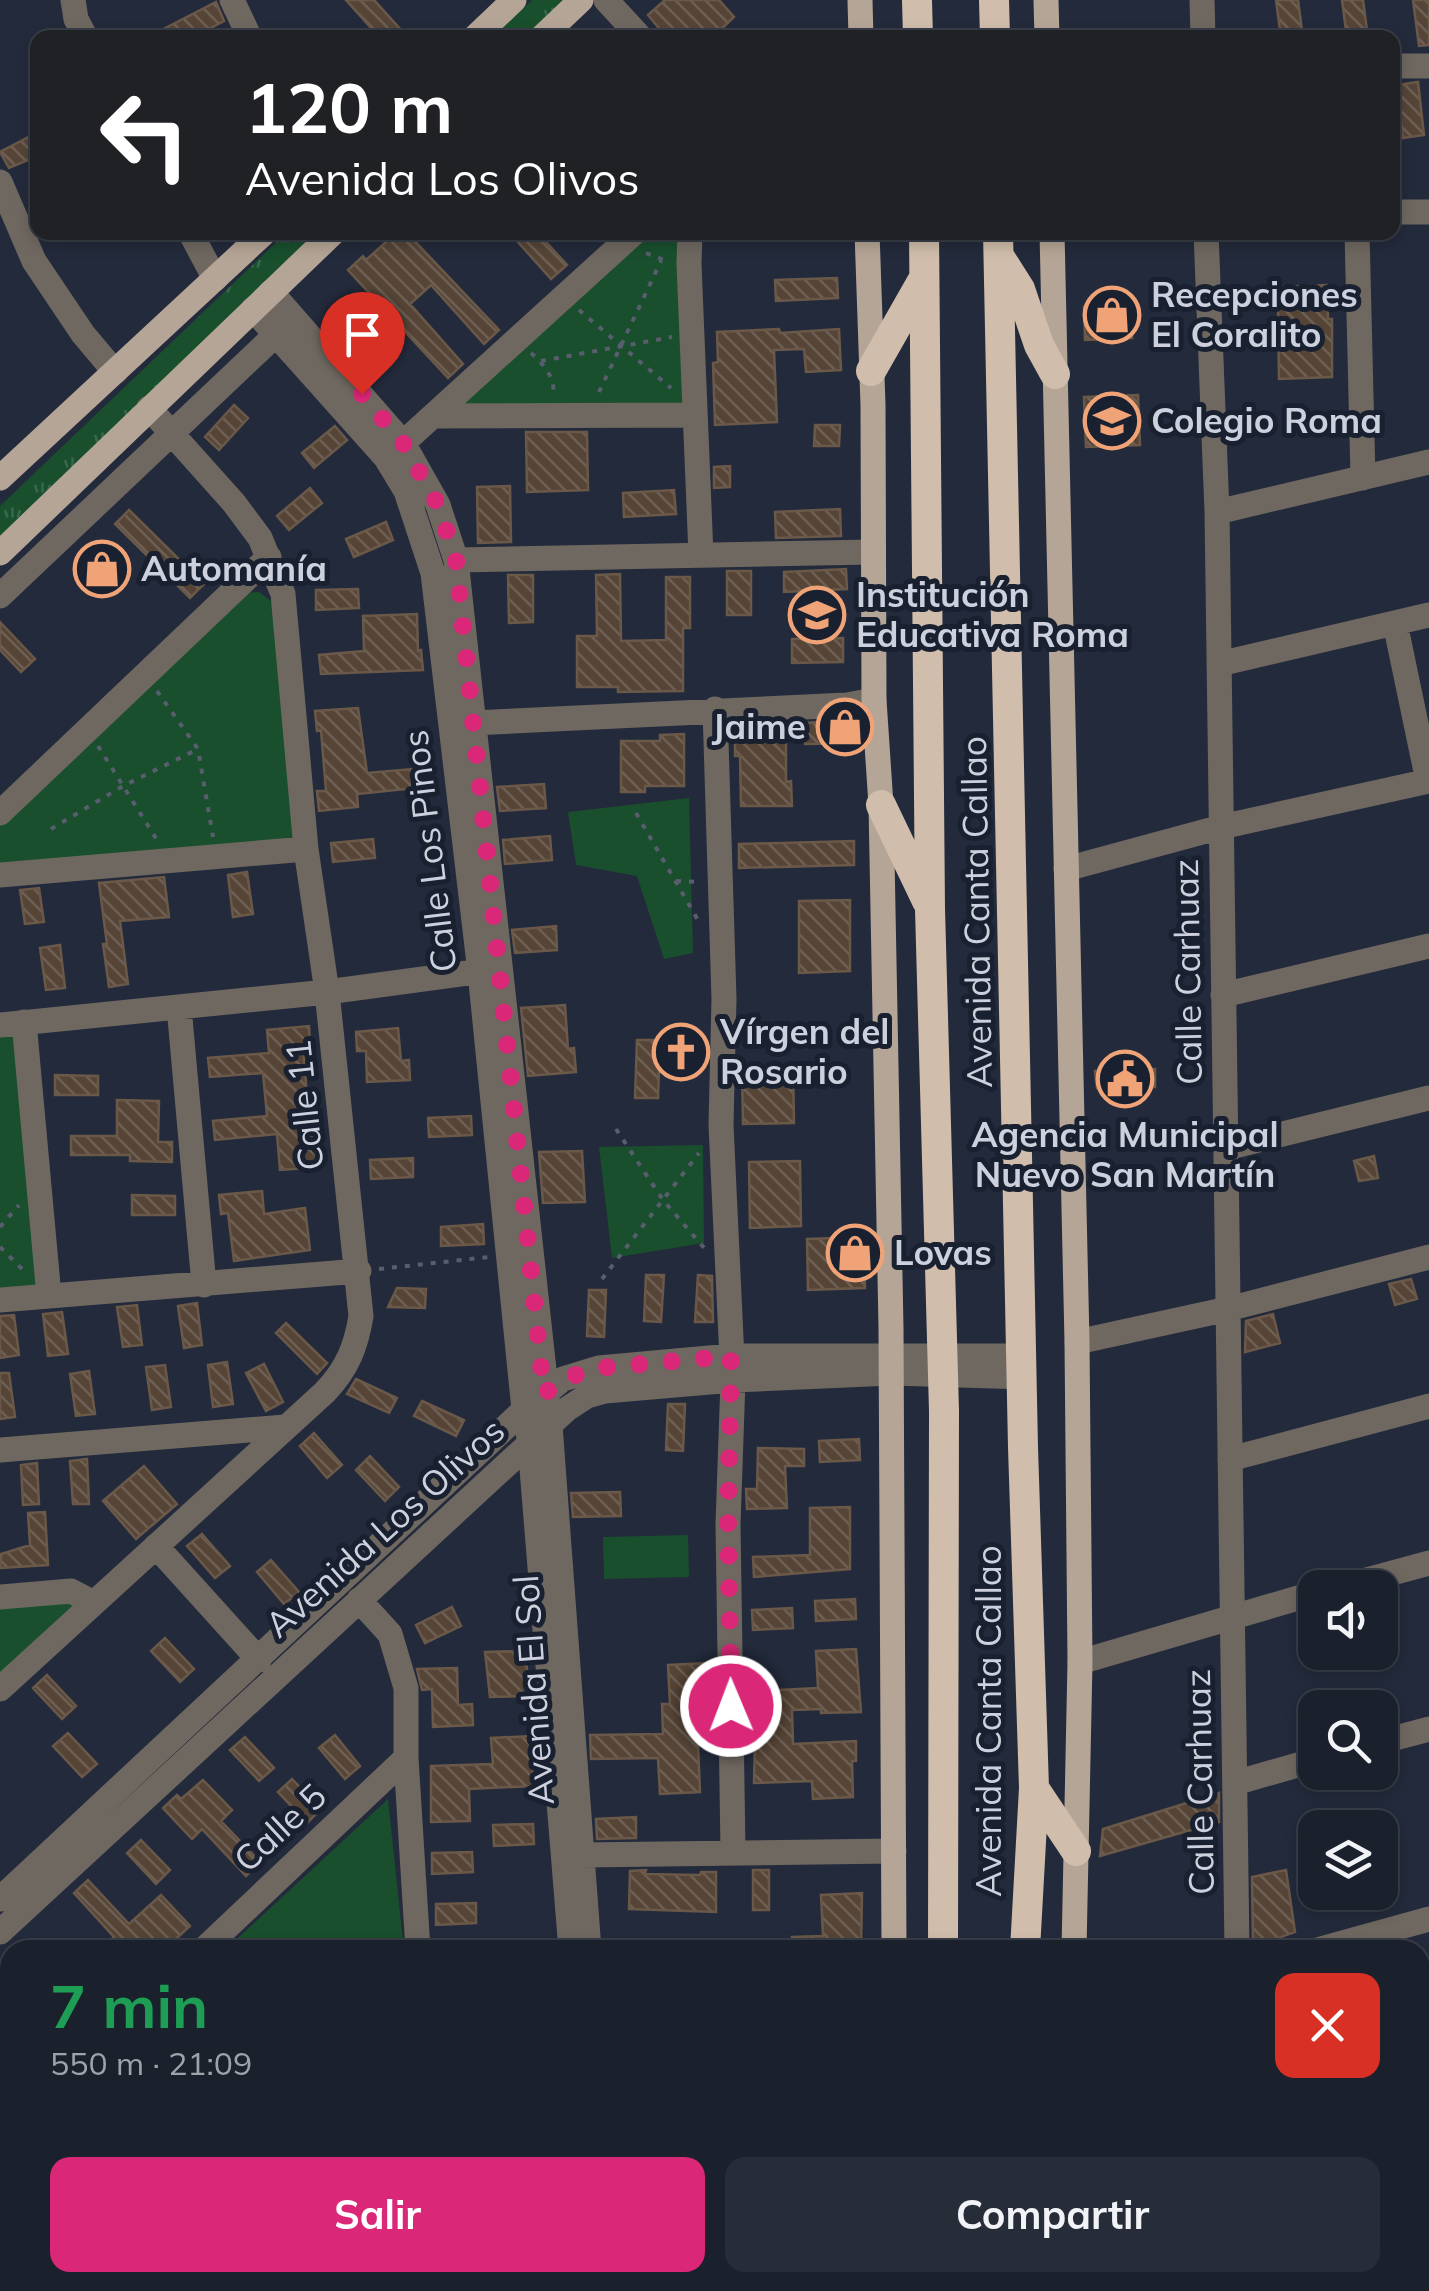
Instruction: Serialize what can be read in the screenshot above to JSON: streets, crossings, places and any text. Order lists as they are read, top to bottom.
{
  "streets": {
    "highway": ["Avenida Canta Callao"],
    "street": [
      "Calle Los Pinos",
      "Calle Carhuaz",
      "Calle 11",
      "Avenida Los Olivos",
      "Avenida El Sol",
      "Calle 5"
    ]
  },
  "crossings": [
    ["Calle Los Pinos", "Avenida Los Olivos"],
    ["Calle Los Pinos", "Avenida El Sol"],
    ["Avenida Canta Callao", "Avenida Los Olivos"],
    ["Avenida Los Olivos", "Avenida El Sol"]
  ],
  "places": {
    "shop": [
      "Recepciones El Coralito",
      "Automanía",
      "Jaime",
      "Lovas"
    ],
    "school or university": ["Colegio Roma", "Institución Educativa Roma"],
    "church": ["Vírgen del Rosario"],
    "public building": ["Agencia Municipal Nuevo San Martín"]
  },
  "page": {
    "turn": ["120 m", "Avenida Los Olivos"],
    "heading": ["7 min", "550 m · 21:09"],
    "buttons": ["Salir", "Compartir"]
  }
}
